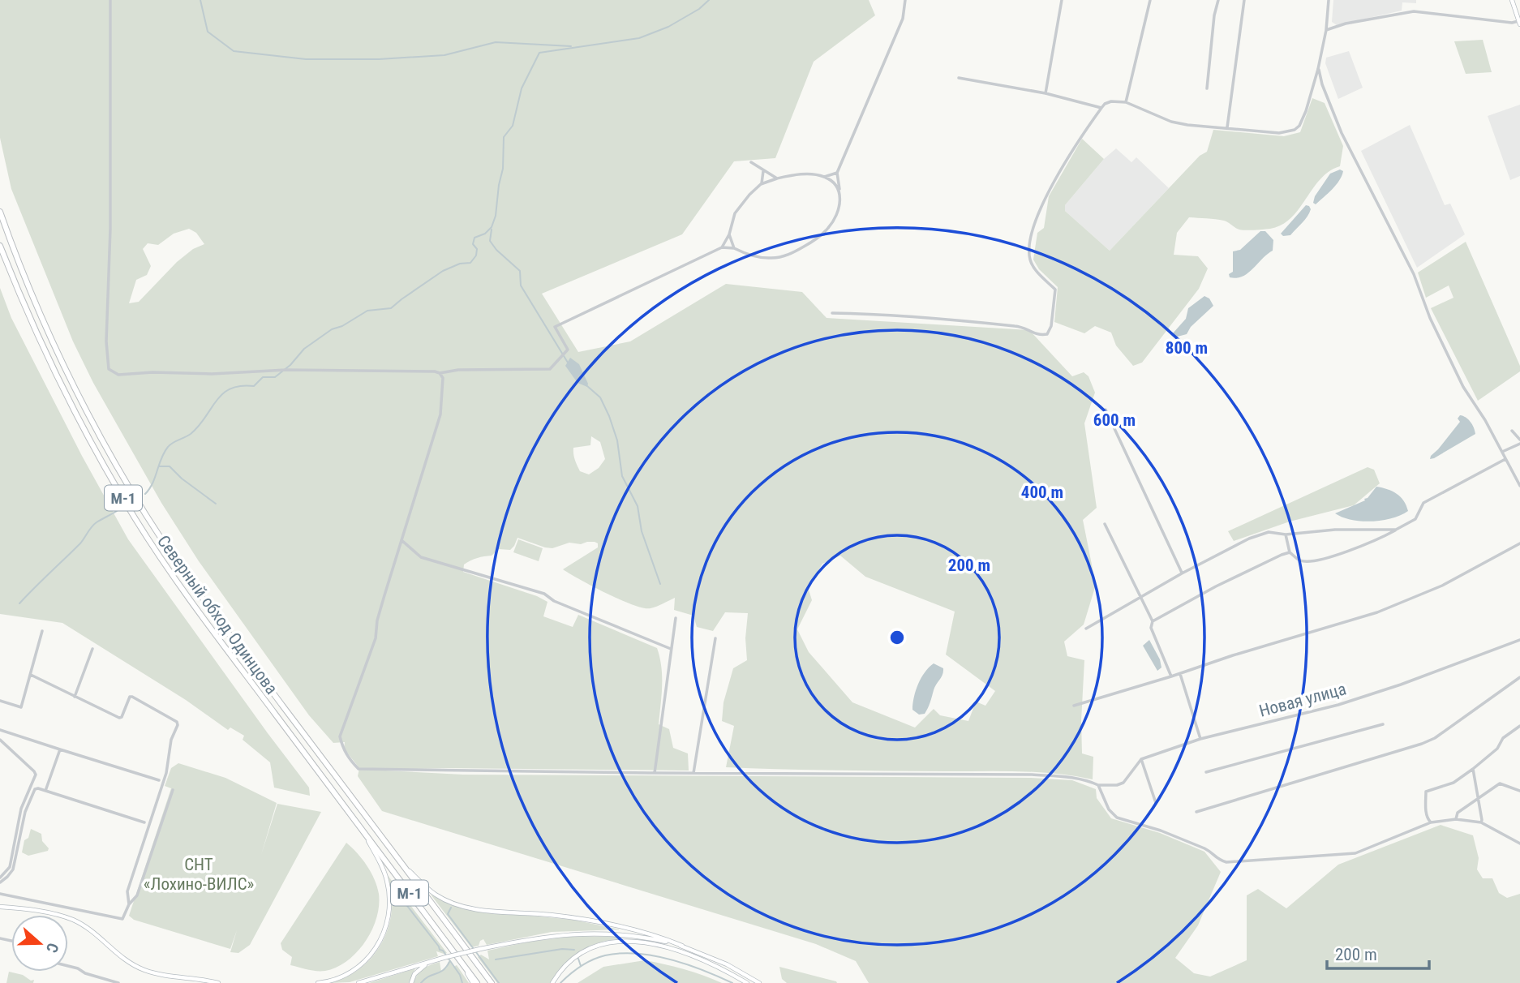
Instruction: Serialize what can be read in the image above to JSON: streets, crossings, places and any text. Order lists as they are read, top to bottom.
{
  "streets": {
    "highway": ["М-1", "Северный обход Одинцова"],
    "street": ["Новая улица"]
  },
  "parks": ["СНТ «Лохино-ВИЛС»"],
  "scale_bar": "200 m",
  "north": "right",
  "rings": [
    "800 m",
    "600 m",
    "400 m",
    "200 m"
  ]
}
